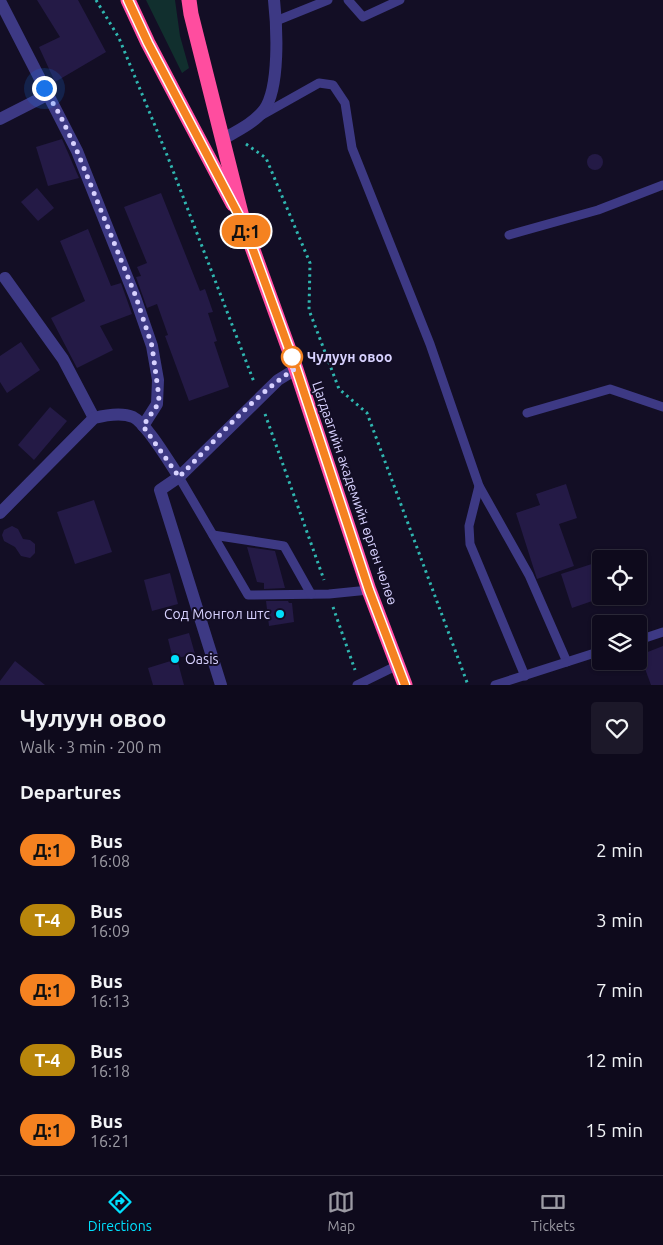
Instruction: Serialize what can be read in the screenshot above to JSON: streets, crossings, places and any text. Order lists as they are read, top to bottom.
{
  "streets": {
    "highway": ["Цагдаагийн академийн өргөн чөлөө"]
  },
  "places": ["Чулуун овоо", "Сод Монгол штс", "Oasis"],
  "lines": ["bus line Д:1"],
  "page": {
    "on_map": "Д:1",
    "heading": [
      ["Чулуун овоо", "Walk · 3 min · 200 m"],
      "Departures"
    ],
    "list": [
      {
        "mark": "Д:1",
        "name": "Bus",
        "note": "16:08",
        "value": "2 min"
      },
      {
        "mark": "Т-4",
        "name": "Bus",
        "note": "16:09",
        "value": "3 min"
      },
      {
        "mark": "Д:1",
        "name": "Bus",
        "note": "16:13",
        "value": "7 min"
      },
      {
        "mark": "Т-4",
        "name": "Bus",
        "note": "16:18",
        "value": "12 min"
      },
      {
        "mark": "Д:1",
        "name": "Bus",
        "note": "16:21",
        "value": "15 min"
      }
    ],
    "tabs": ["Directions", "Map", "Tickets"]
  }
}
